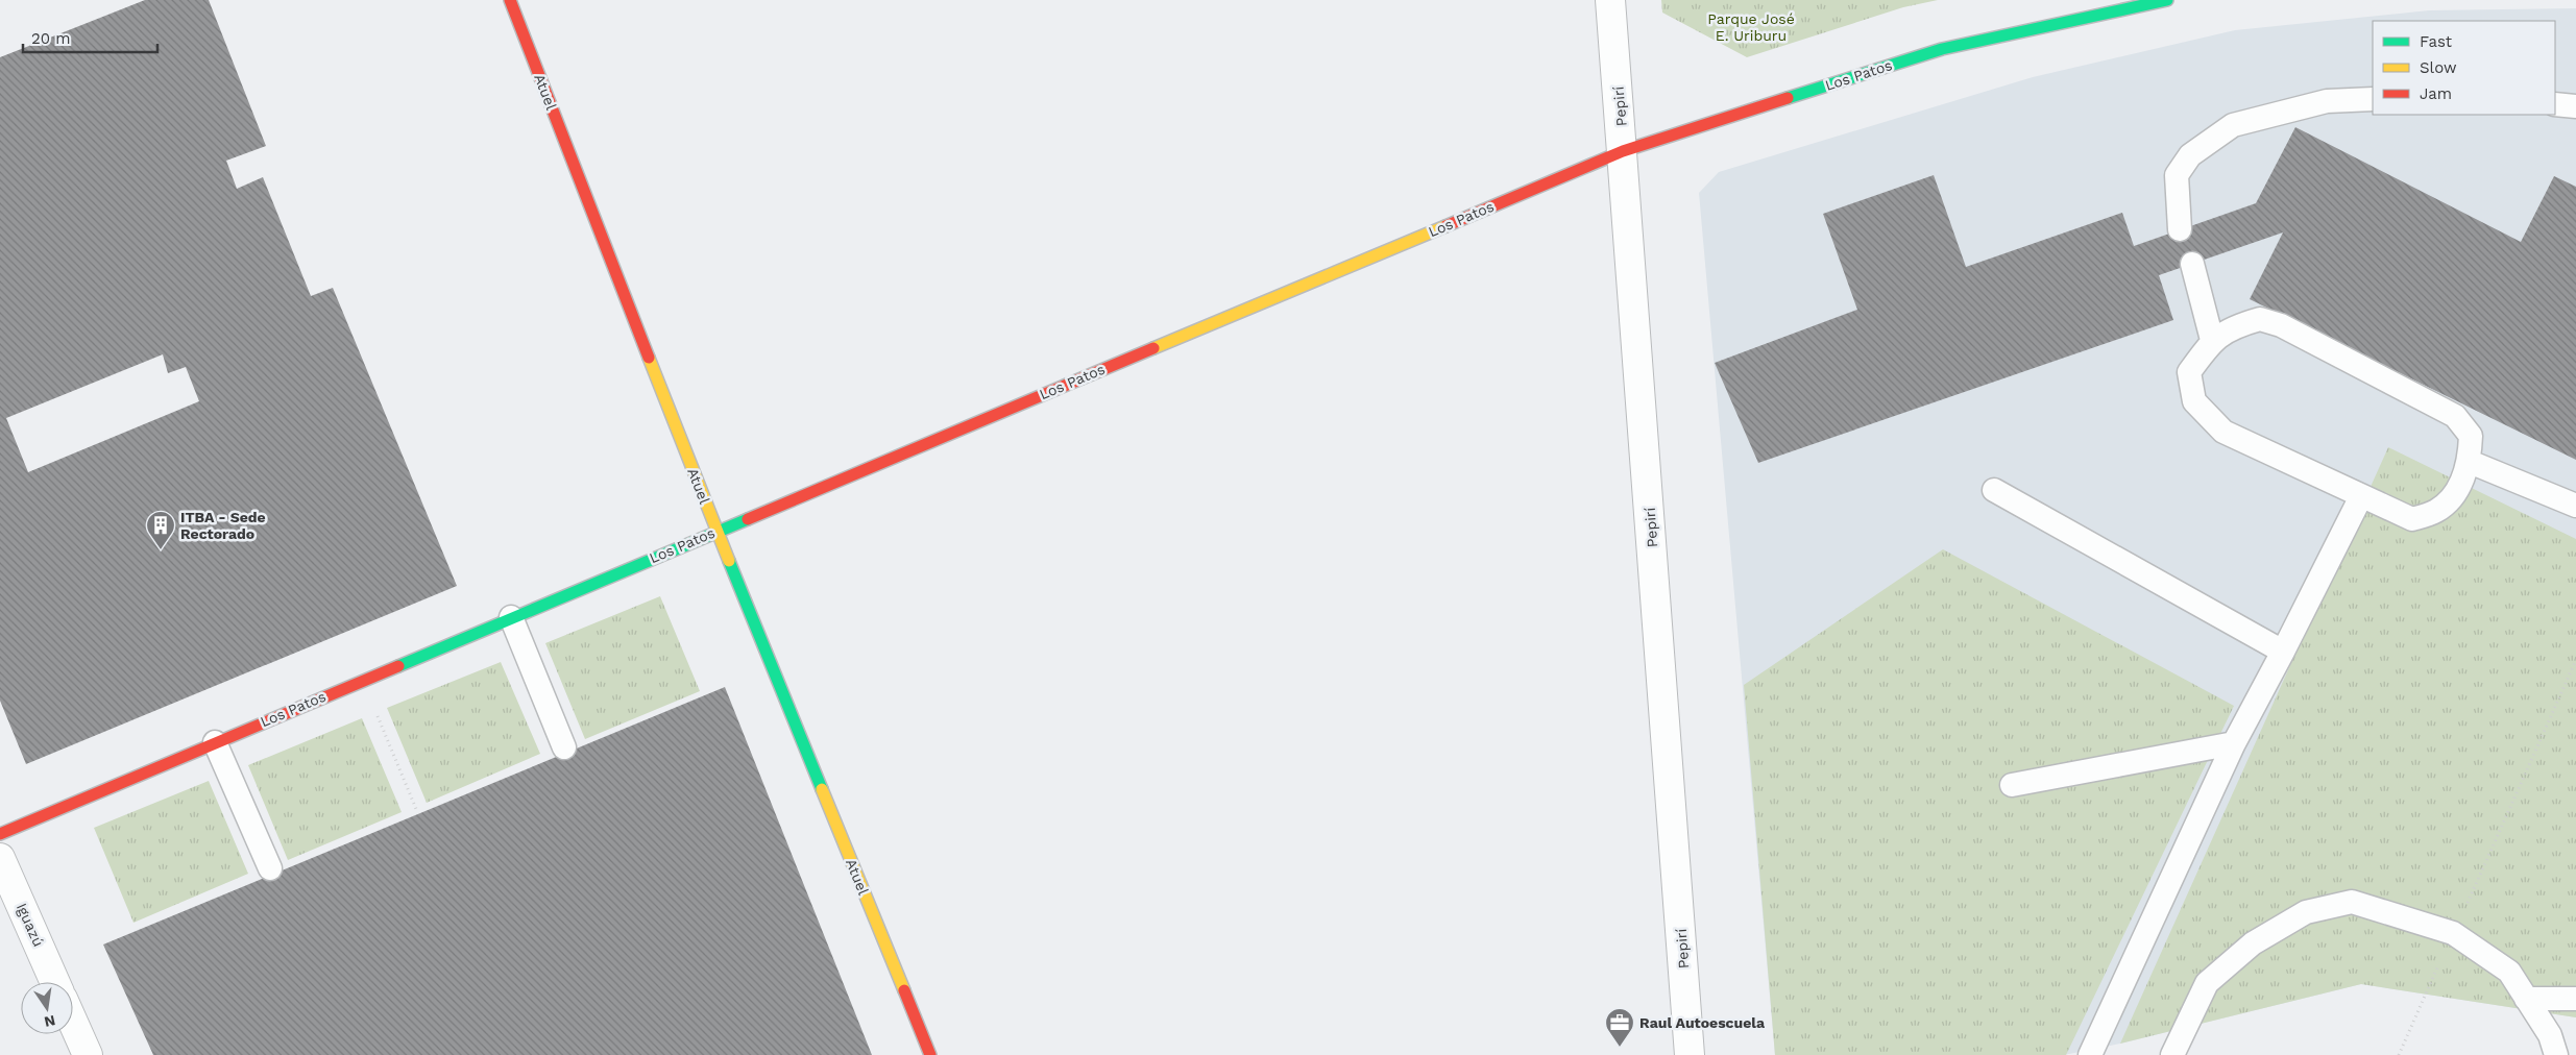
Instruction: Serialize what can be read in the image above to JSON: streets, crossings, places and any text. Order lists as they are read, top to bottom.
{
  "streets": {
    "street": [
      "Los Patos",
      "Atuel",
      "Pepirí",
      "Iguazú"
    ]
  },
  "crossings": [
    ["Los Patos", "Atuel"],
    ["Los Patos", "Pepirí"]
  ],
  "parks": ["Parque José E. Uriburu"],
  "places": {
    "building": ["ITBA - Sede Rectorado"],
    "office": ["Raul Autoescuela"]
  },
  "legend": ["Fast", "Slow", "Jam"],
  "scale_bar": "20 m",
  "north": "bottom"
}
